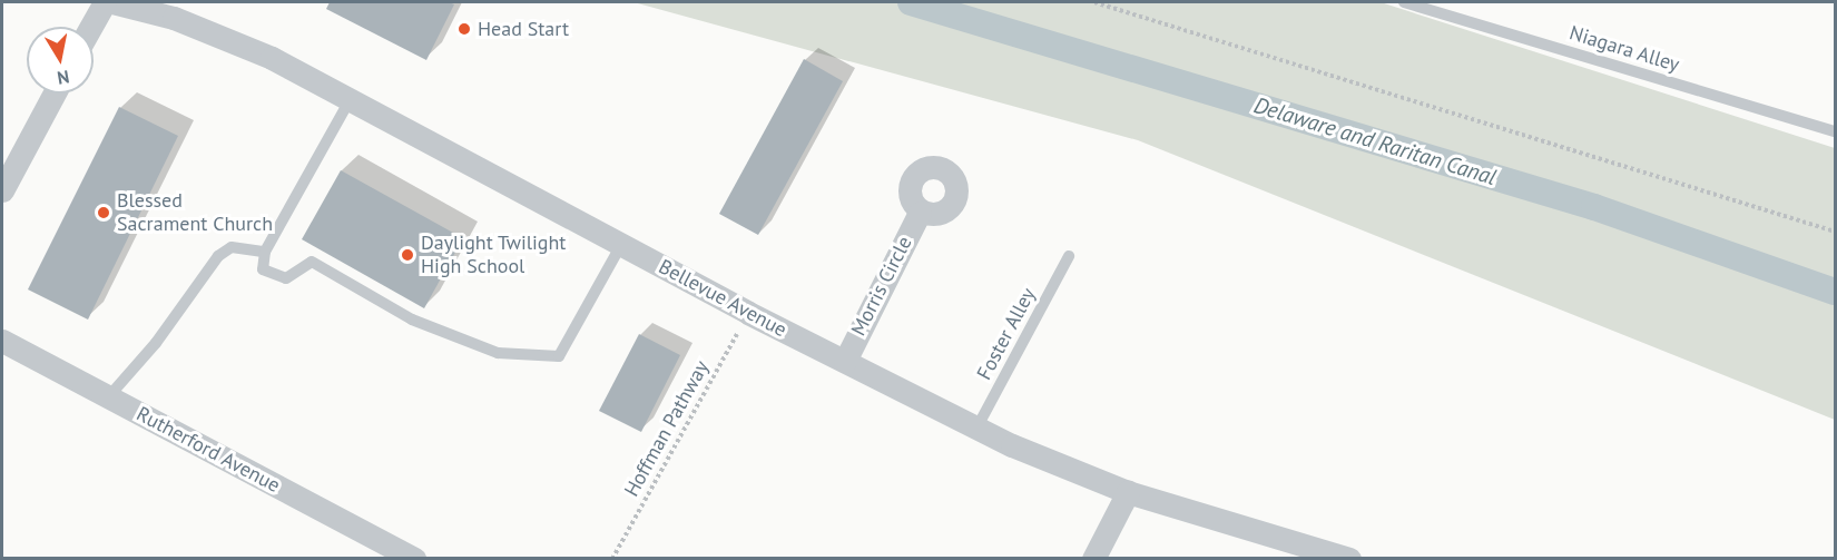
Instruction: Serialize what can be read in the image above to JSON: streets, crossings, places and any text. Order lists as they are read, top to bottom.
{
  "streets": {
    "street": ["Morris Circle", "Bellevue Avenue", "Rutherford Avenue"],
    "lane": ["Niagara Alley", "Foster Alley"],
    "path": ["Hoffman Pathway"]
  },
  "crossings": [
    ["Morris Circle", "Bellevue Avenue"],
    ["Bellevue Avenue", "Foster Alley"],
    ["Bellevue Avenue", "Hoffman Pathway"]
  ],
  "water": ["Delaware and Raritan Canal"],
  "places": ["Head Start", "Blessed Sacrament Church", "Daylight Twilight High School"],
  "north": "bottom"
}
